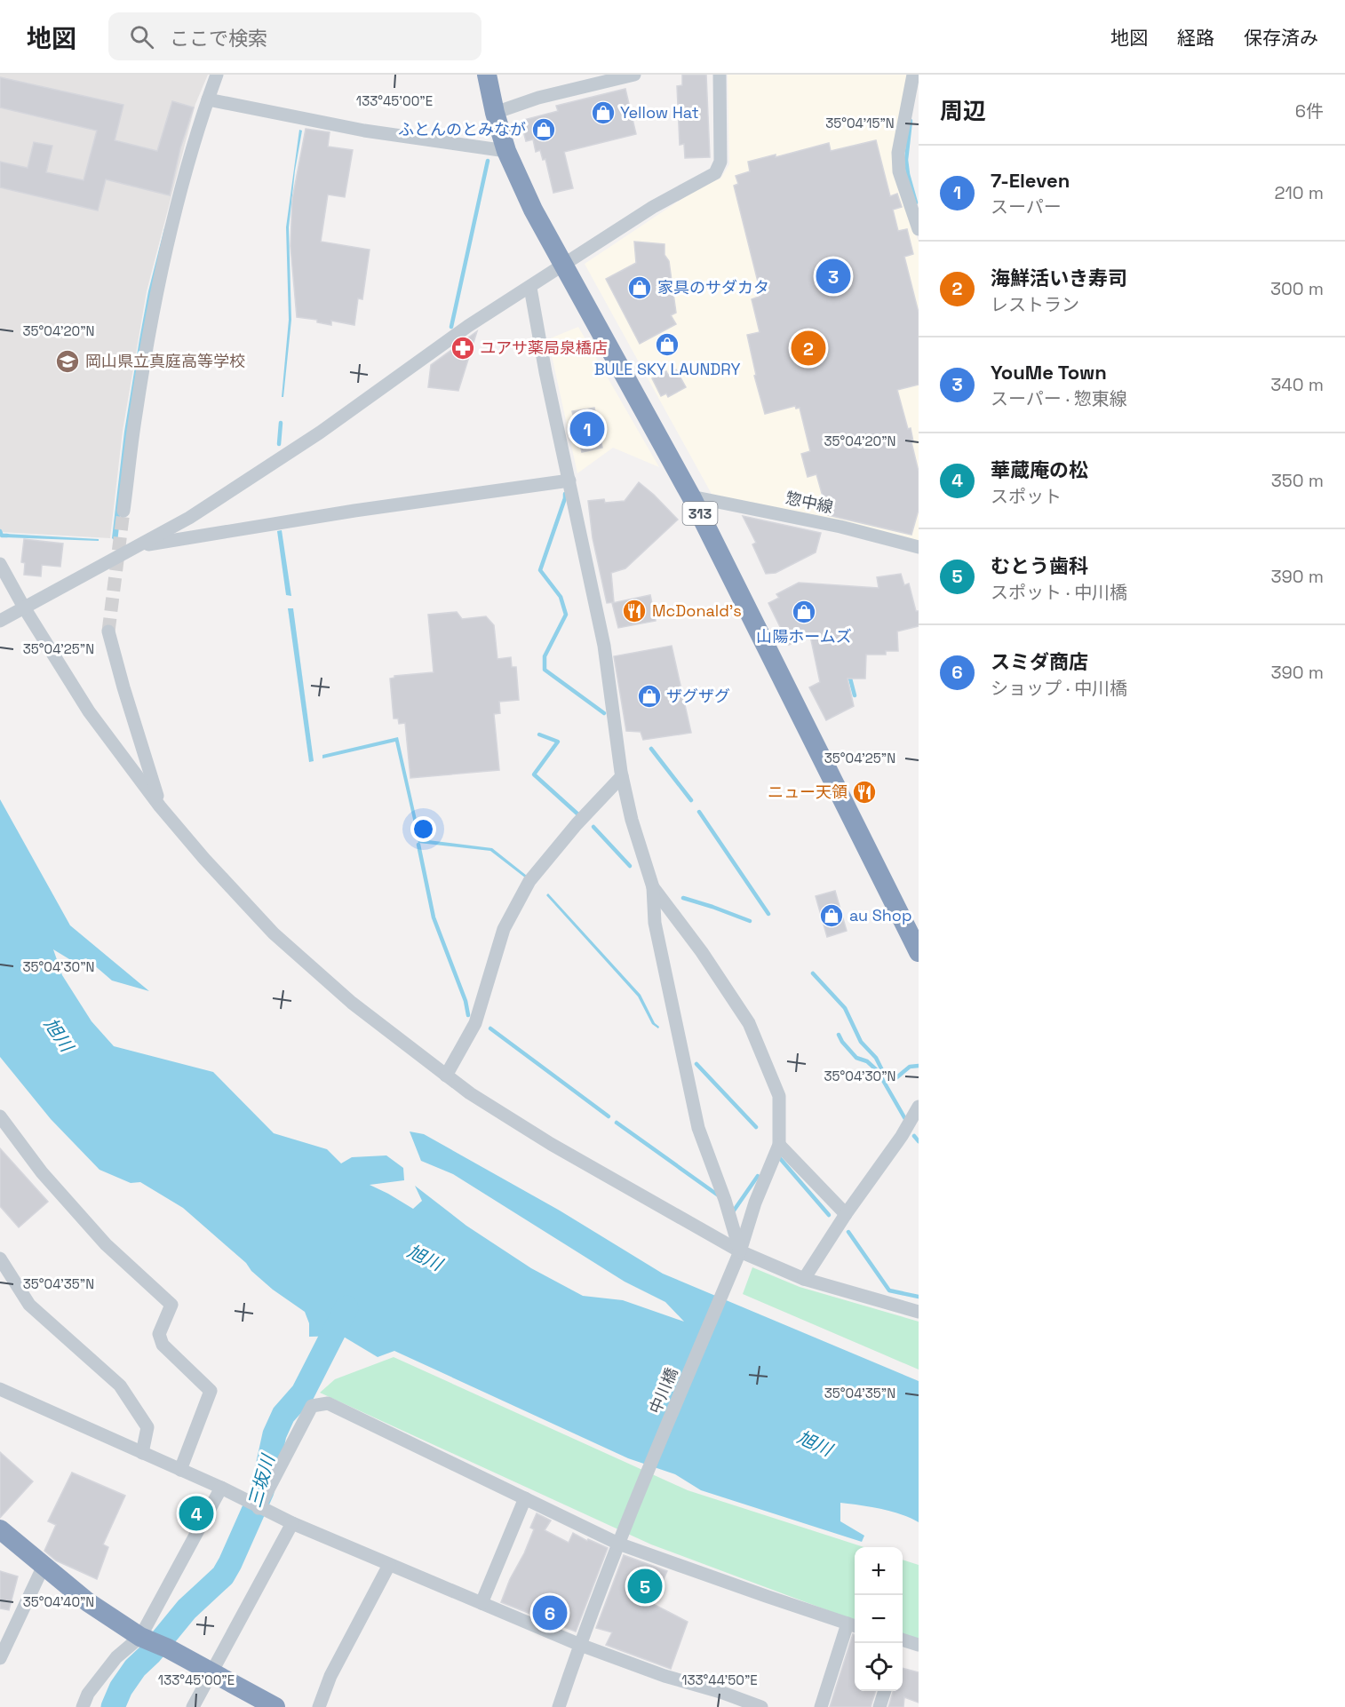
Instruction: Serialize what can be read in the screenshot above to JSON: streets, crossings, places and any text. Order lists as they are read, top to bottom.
{
  "streets": {
    "highway": ["313"],
    "street": ["惣中線", "中川橋"]
  },
  "crossings": [
    ["惣中線", "313"]
  ],
  "water": ["旭川", "三坂川"],
  "places": {
    "shop": [
      "Yellow Hat",
      "ふとんのとみなが",
      "家具のサダカタ",
      "BULE SKY LAUNDRY",
      "山陽ホームズ",
      "ザグザグ",
      "au Shop"
    ],
    "pharmacy": ["ユアサ薬局泉橋店"],
    "school or university": ["岡山県立真庭高等学校"],
    "restaurant": ["McDonald's", "ニュー天領"]
  },
  "page": {
    "header": "地図",
    "search": "ここで検索",
    "nav": ["地図", "経路", "保存済み"],
    "heading": ["周辺", "6件"],
    "list": [
      {
        "mark": "1",
        "name": "7-Eleven",
        "note": "スーパー",
        "value": "210 m"
      },
      {
        "mark": "2",
        "name": "海鮮活いき寿司",
        "note": "レストラン",
        "value": "300 m"
      },
      {
        "mark": "3",
        "name": "YouMe Town",
        "note": "スーパー · 惣東線",
        "value": "340 m"
      },
      {
        "mark": "4",
        "name": "華蔵庵の松",
        "note": "スポット",
        "value": "350 m"
      },
      {
        "mark": "5",
        "name": "むとう歯科",
        "note": "スポット · 中川橋",
        "value": "390 m"
      },
      {
        "mark": "6",
        "name": "スミダ商店",
        "note": "ショップ · 中川橋",
        "value": "390 m"
      }
    ],
    "pins": [
      "3",
      "2",
      "1",
      "4",
      "5",
      "6"
    ],
    "map_buttons": ["+", "−"]
  },
  "coordinates": [
    "133°45'00\"E",
    "35°04'15\"N",
    "35°04'20\"N",
    "35°04'25\"N",
    "35°04'30\"N",
    "35°04'35\"N",
    "35°04'40\"N",
    "133°44'50\"E"
  ]
}
